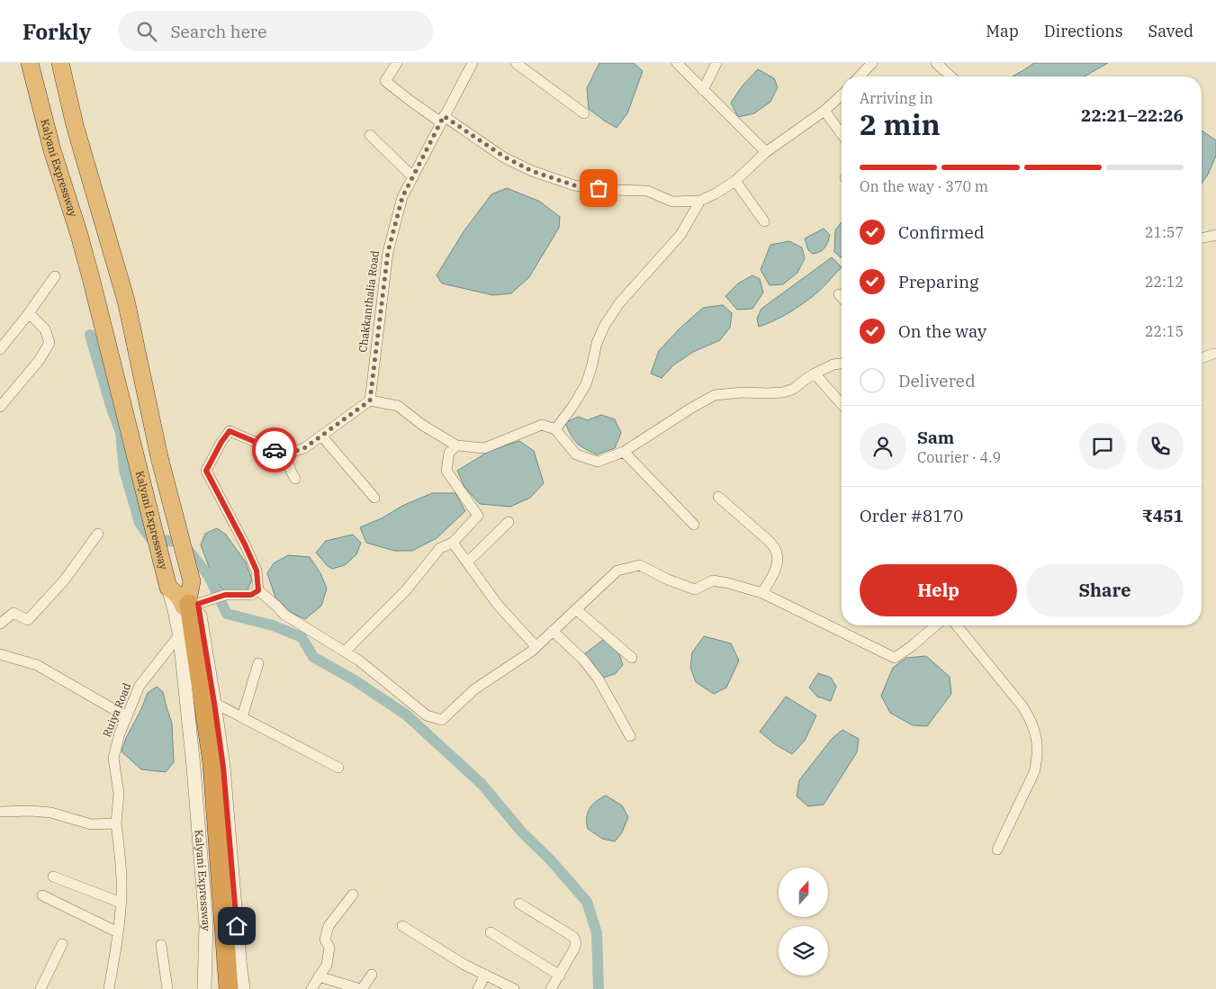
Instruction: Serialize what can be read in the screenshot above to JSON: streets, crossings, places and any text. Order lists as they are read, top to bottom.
{
  "streets": {
    "highway": ["Kalyani Expressway"],
    "street": ["Chakkanthalia Road", "Ruiya Road"]
  },
  "crossings": [
    ["Kalyani Expressway", "Ruiya Road"]
  ],
  "north": "top",
  "page": {
    "header": "Forkly",
    "search": "Search here",
    "nav": ["Map", "Directions", "Saved"],
    "heading": ["2 min", "Arriving in", "22:21–22:26"],
    "panel": [
      "Sam",
      "Courier · 4.9",
      "Order #8170",
      "₹451"
    ],
    "bar": "On the way · 370 m",
    "list": [
      ["Confirmed", "21:57"],
      ["Preparing", "22:12"],
      ["On the way", "22:15"],
      "Delivered"
    ],
    "buttons": ["Help", "Share"]
  }
}
